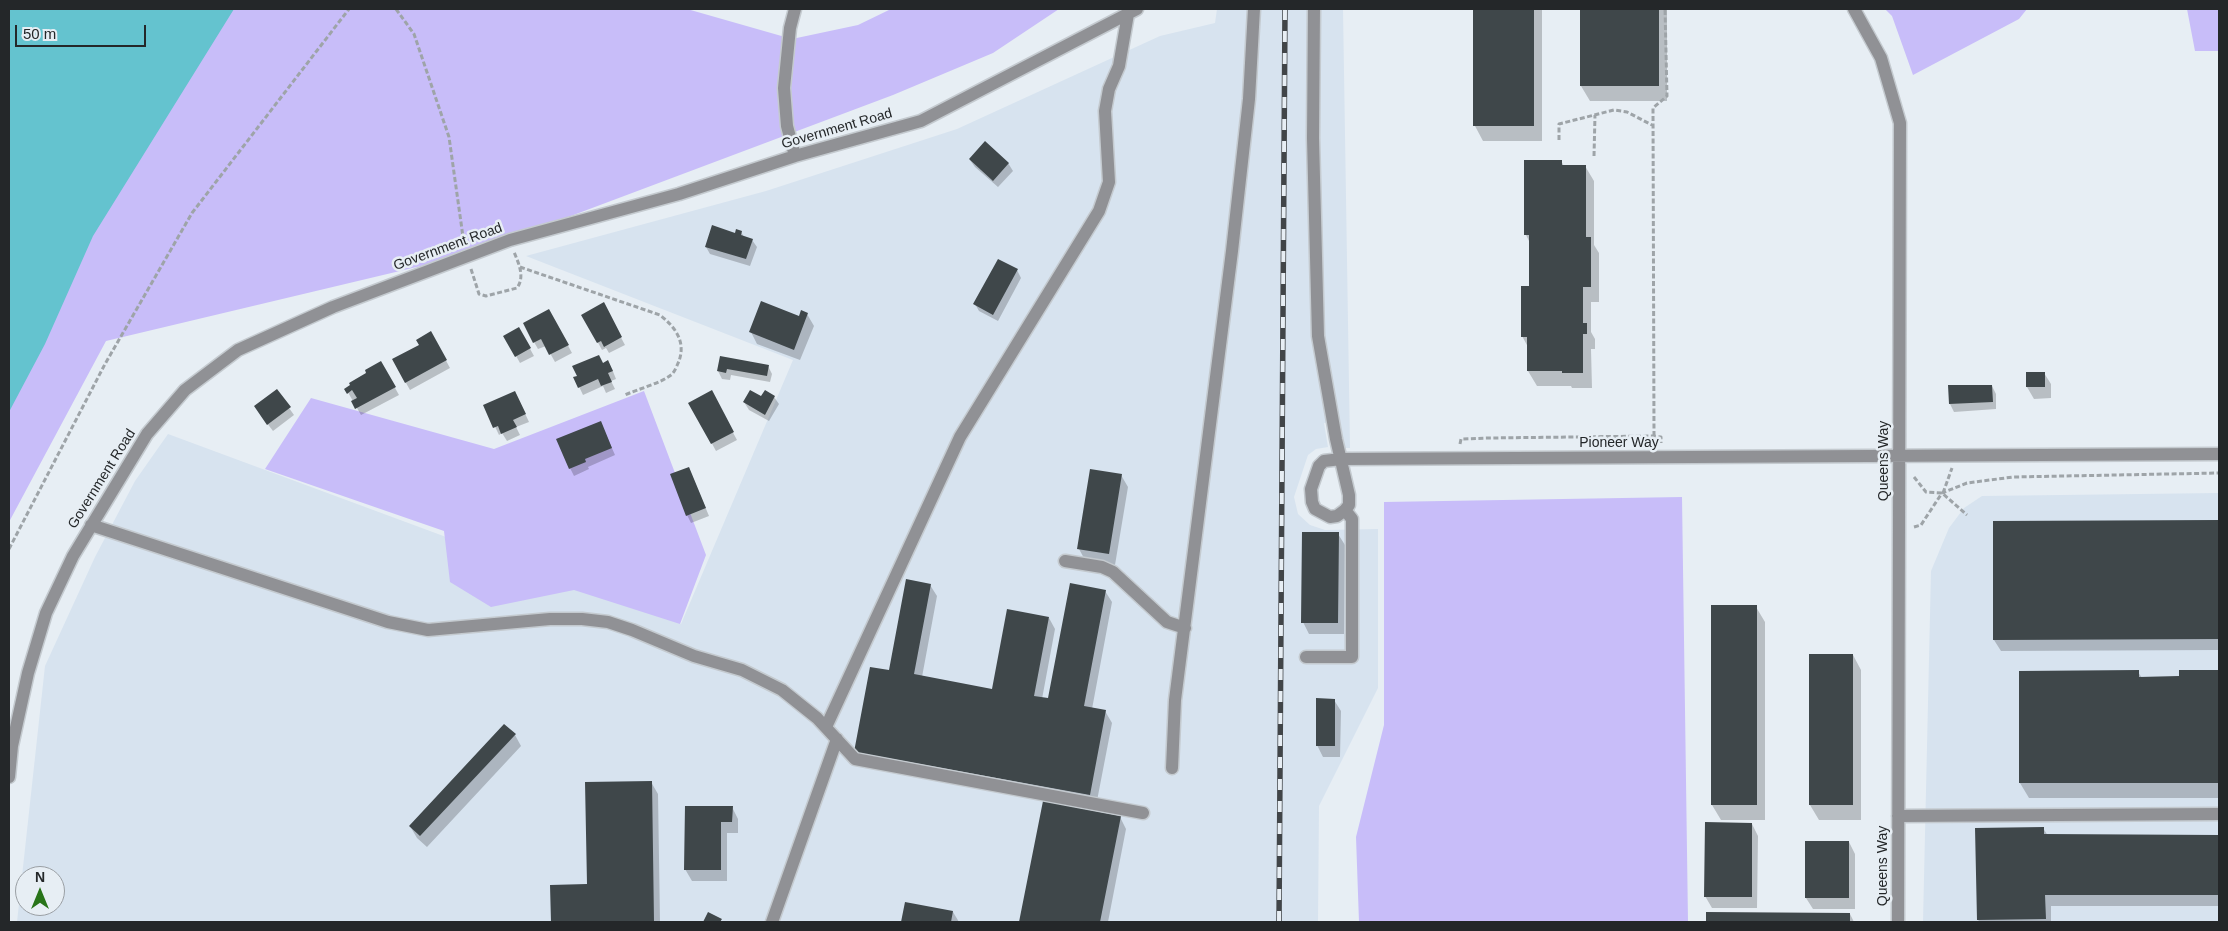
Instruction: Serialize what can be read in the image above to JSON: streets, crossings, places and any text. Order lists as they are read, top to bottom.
{
  "streets": {
    "street": ["Government Road", "Pioneer Way", "Queens Way"]
  },
  "crossings": [
    ["Pioneer Way", "Queens Way"]
  ],
  "scale_bar": "50 m",
  "north": "top"
}
